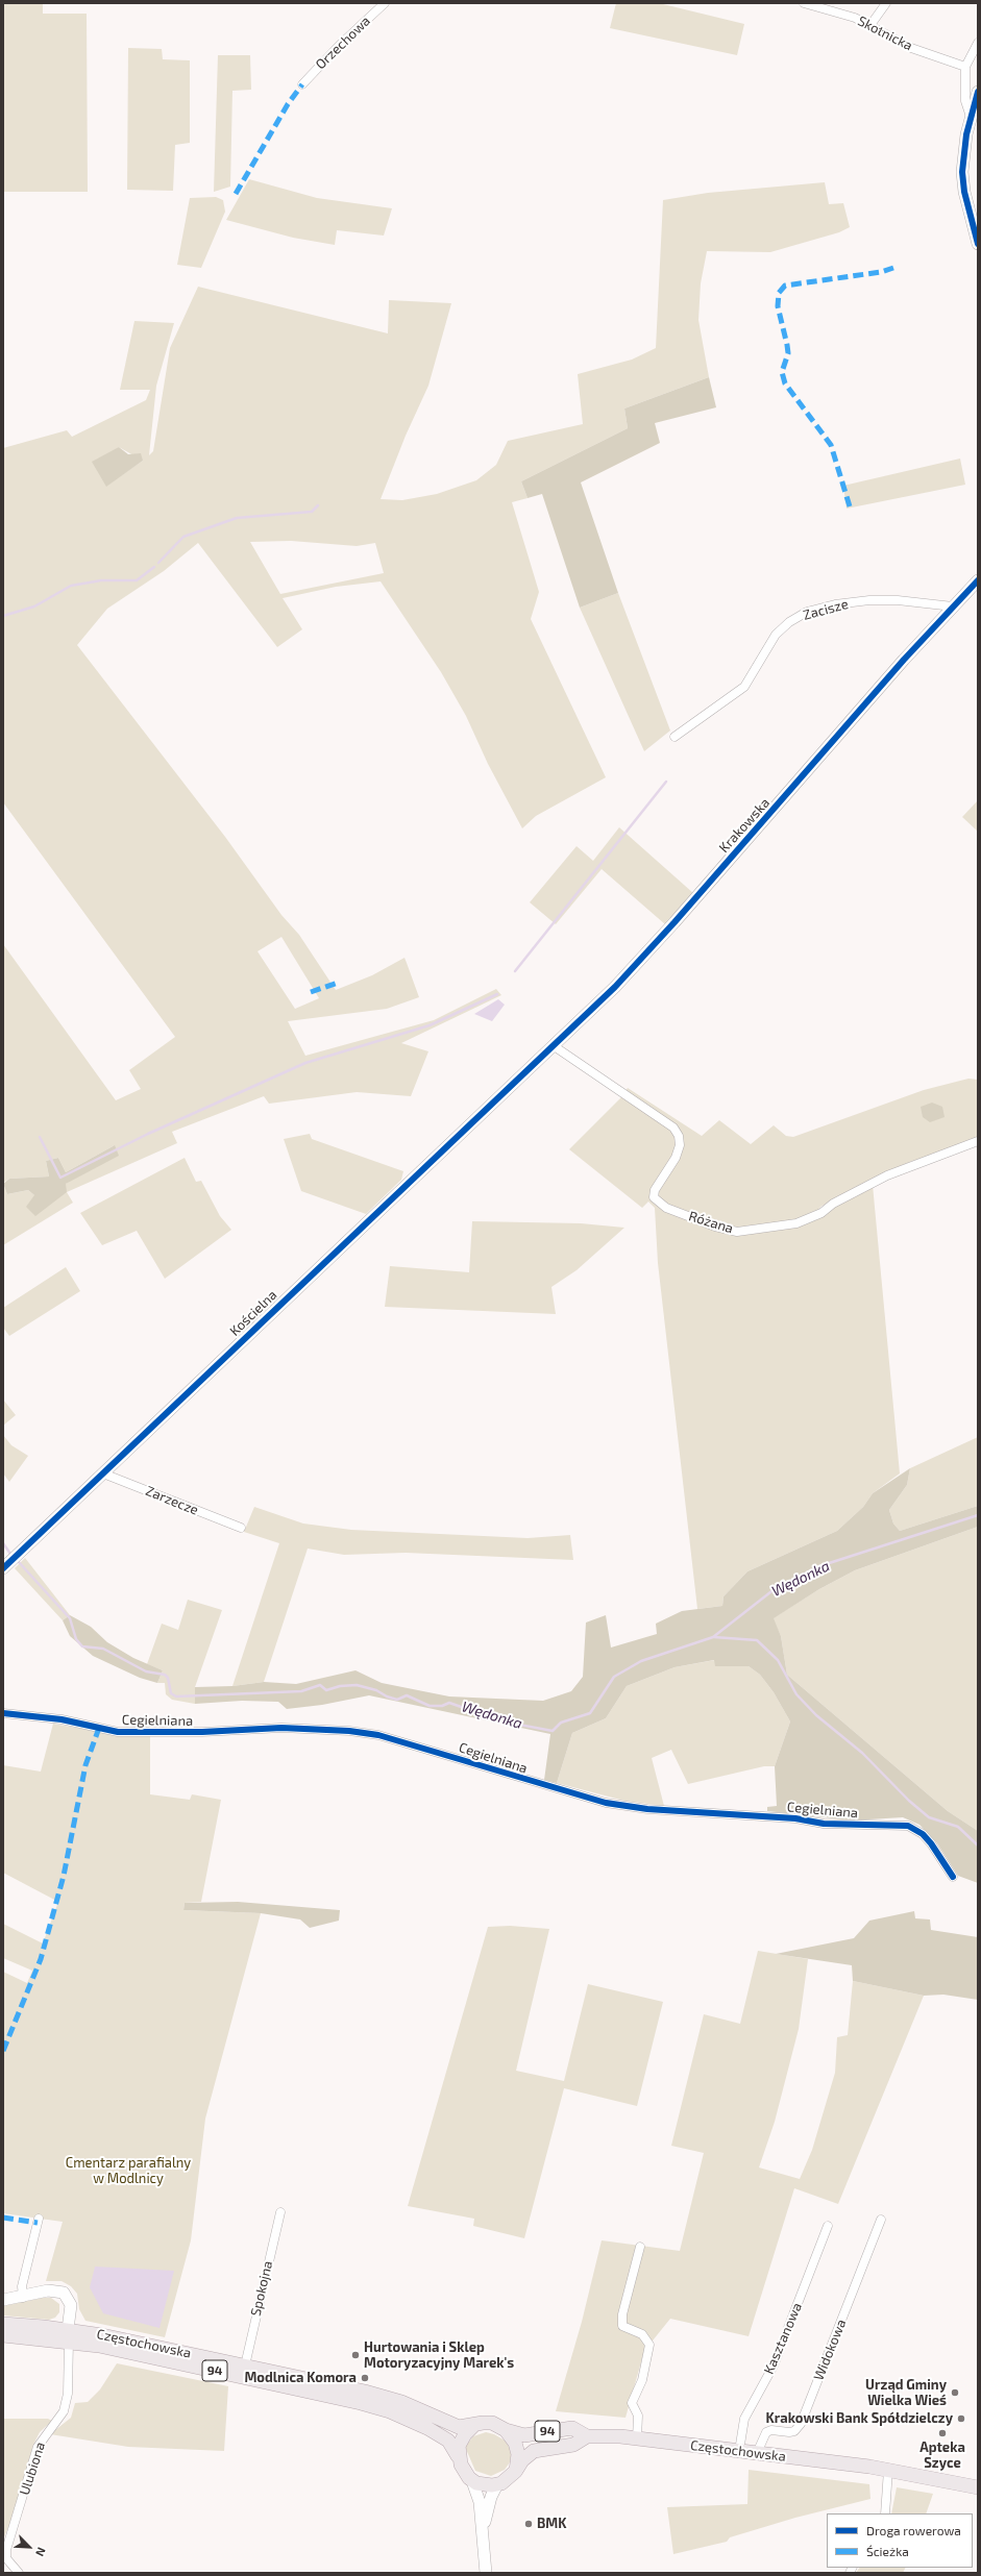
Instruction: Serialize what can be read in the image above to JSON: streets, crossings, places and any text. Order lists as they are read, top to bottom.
{
  "streets": {
    "main road": ["Częstochowska", "94"],
    "street": [
      "Skotnicka",
      "Orzechowa",
      "Zacisze",
      "Krakowska",
      "Różana",
      "Kościelna",
      "Zarzecze",
      "Cegielniana",
      "Spokojna",
      "Kasztanowa",
      "Widokowa",
      "Ulubiona"
    ]
  },
  "crossings": [
    ["Zacisze", "Krakowska"],
    ["Krakowska", "Różana"],
    ["Krakowska", "Kościelna"],
    ["Kościelna", "Zarzecze"],
    ["Spokojna", "Częstochowska"],
    ["Kasztanowa", "Częstochowska"],
    ["Częstochowska", "Widokowa"],
    ["Częstochowska", "94"],
    ["Częstochowska", "Ulubiona"]
  ],
  "water": ["Wędonka"],
  "parks": ["Cmentarz parafialny w Modlnicy"],
  "places": [
    "Hurtowania i Sklep Motoryzacyjny Marek's",
    "Modlnica Komora",
    "Urząd Gminy Wielka Wieś",
    "Krakowski Bank Spółdzielczy",
    "Apteka Szyce",
    "BMK"
  ],
  "legend": ["Droga rowerowa", "Ścieżka"],
  "north": "bottom right"
}
